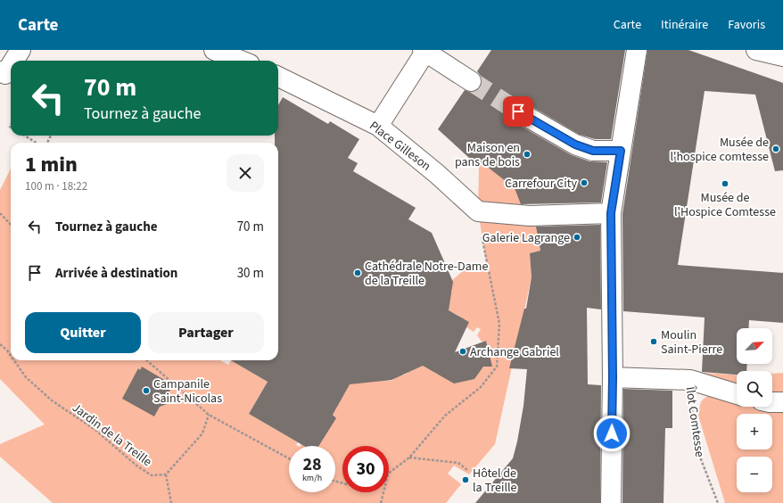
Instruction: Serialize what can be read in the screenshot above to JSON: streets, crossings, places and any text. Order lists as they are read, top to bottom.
{
  "streets": {
    "street": ["Place Gilleson", "Îlot Comtesse"],
    "path": ["Jardin de la Treille"]
  },
  "places": [
    "Musée de l'hospice comtesse",
    "Maison en pans de bois",
    "Carrefour City",
    "Musée de l'Hospice Comtesse",
    "Galerie Lagrange",
    "Cathédrale Notre-Dame de la Treille",
    "Moulin Saint-Pierre",
    "Archange Gabriel",
    "Campanile Saint-Nicolas",
    "Hôtel de la Treille"
  ],
  "north": "top right",
  "page": {
    "header": "Carte",
    "nav": ["Carte", "Itinéraire", "Favoris"],
    "turn": ["70 m", "Tournez à gauche"],
    "heading": ["1 min", "100 m · 18:22"],
    "list": [
      {
        "name": "Tournez à gauche",
        "value": "70 m"
      },
      {
        "name": "Arrivée à destination",
        "value": "30 m"
      }
    ],
    "buttons": ["Quitter", "Partager"],
    "map_buttons": ["+", "−"],
    "speed": "28 km/h",
    "limit": "30"
  }
}
